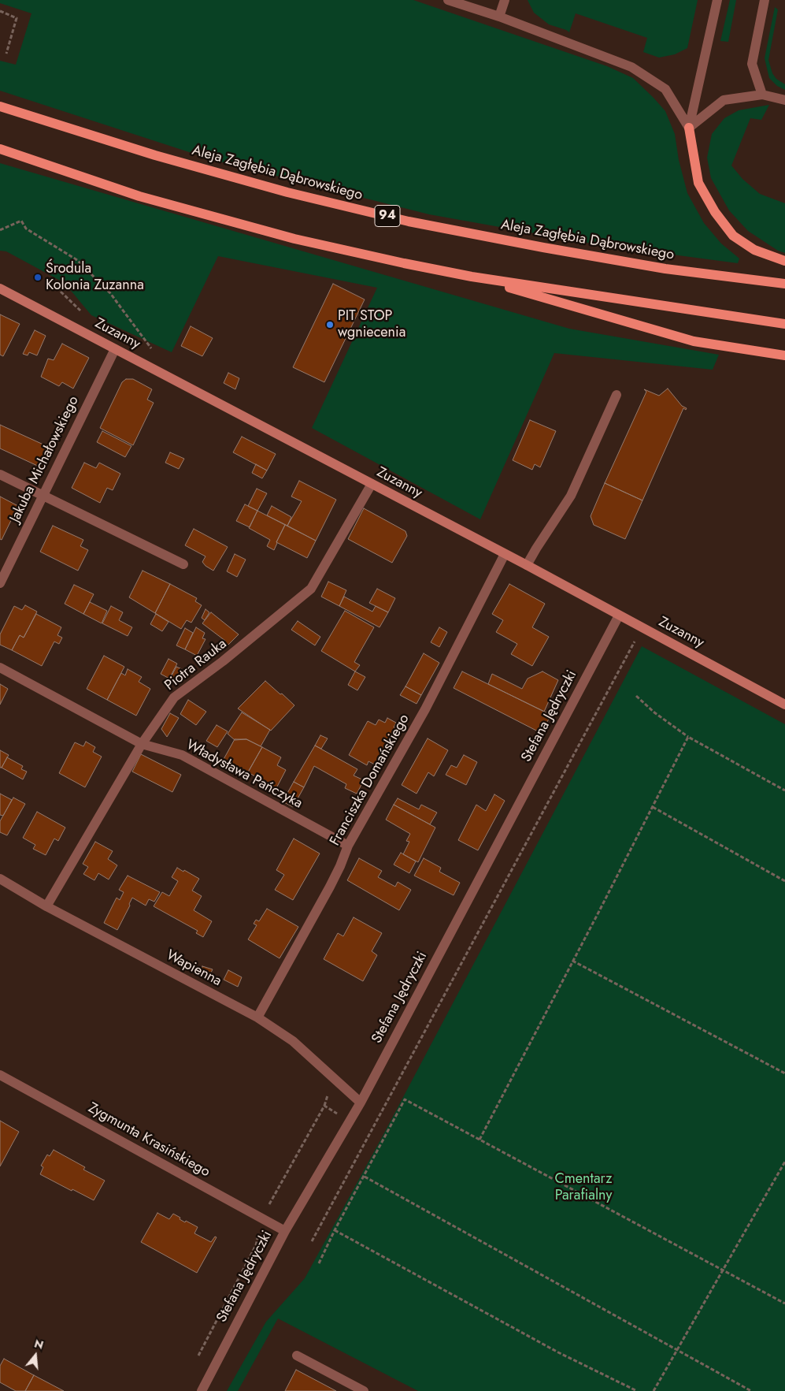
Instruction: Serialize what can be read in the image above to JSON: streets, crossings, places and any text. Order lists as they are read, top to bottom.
{
  "streets": {
    "main road": ["Aleja Zagłębia Dąbrowskiego", "94"],
    "street": [
      "Zuzanny",
      "Jakuba Michałowskiego",
      "Piotra Rauka",
      "Stefana Jędryczki",
      "Władysława Pańczyka",
      "Franciszka Domańskiego",
      "Wapienna",
      "Zygmunta Krasińskiego"
    ]
  },
  "crossings": [
    ["Zuzanny", "Jakuba Michałowskiego"],
    ["Zuzanny", "Piotra Rauka"],
    ["Zuzanny", "Stefana Jędryczki"],
    ["Zuzanny", "Franciszka Domańskiego"],
    ["Piotra Rauka", "Władysława Pańczyka"],
    ["Piotra Rauka", "Wapienna"],
    ["Stefana Jędryczki", "Wapienna"],
    ["Stefana Jędryczki", "Zygmunta Krasińskiego"],
    ["Władysława Pańczyka", "Franciszka Domańskiego"],
    ["Franciszka Domańskiego", "Wapienna"]
  ],
  "parks": ["Cmentarz Parafialny"],
  "places": ["Środula Kolonia Zuzanna", "PIT STOP wgniecenia"],
  "north": "top"
}
